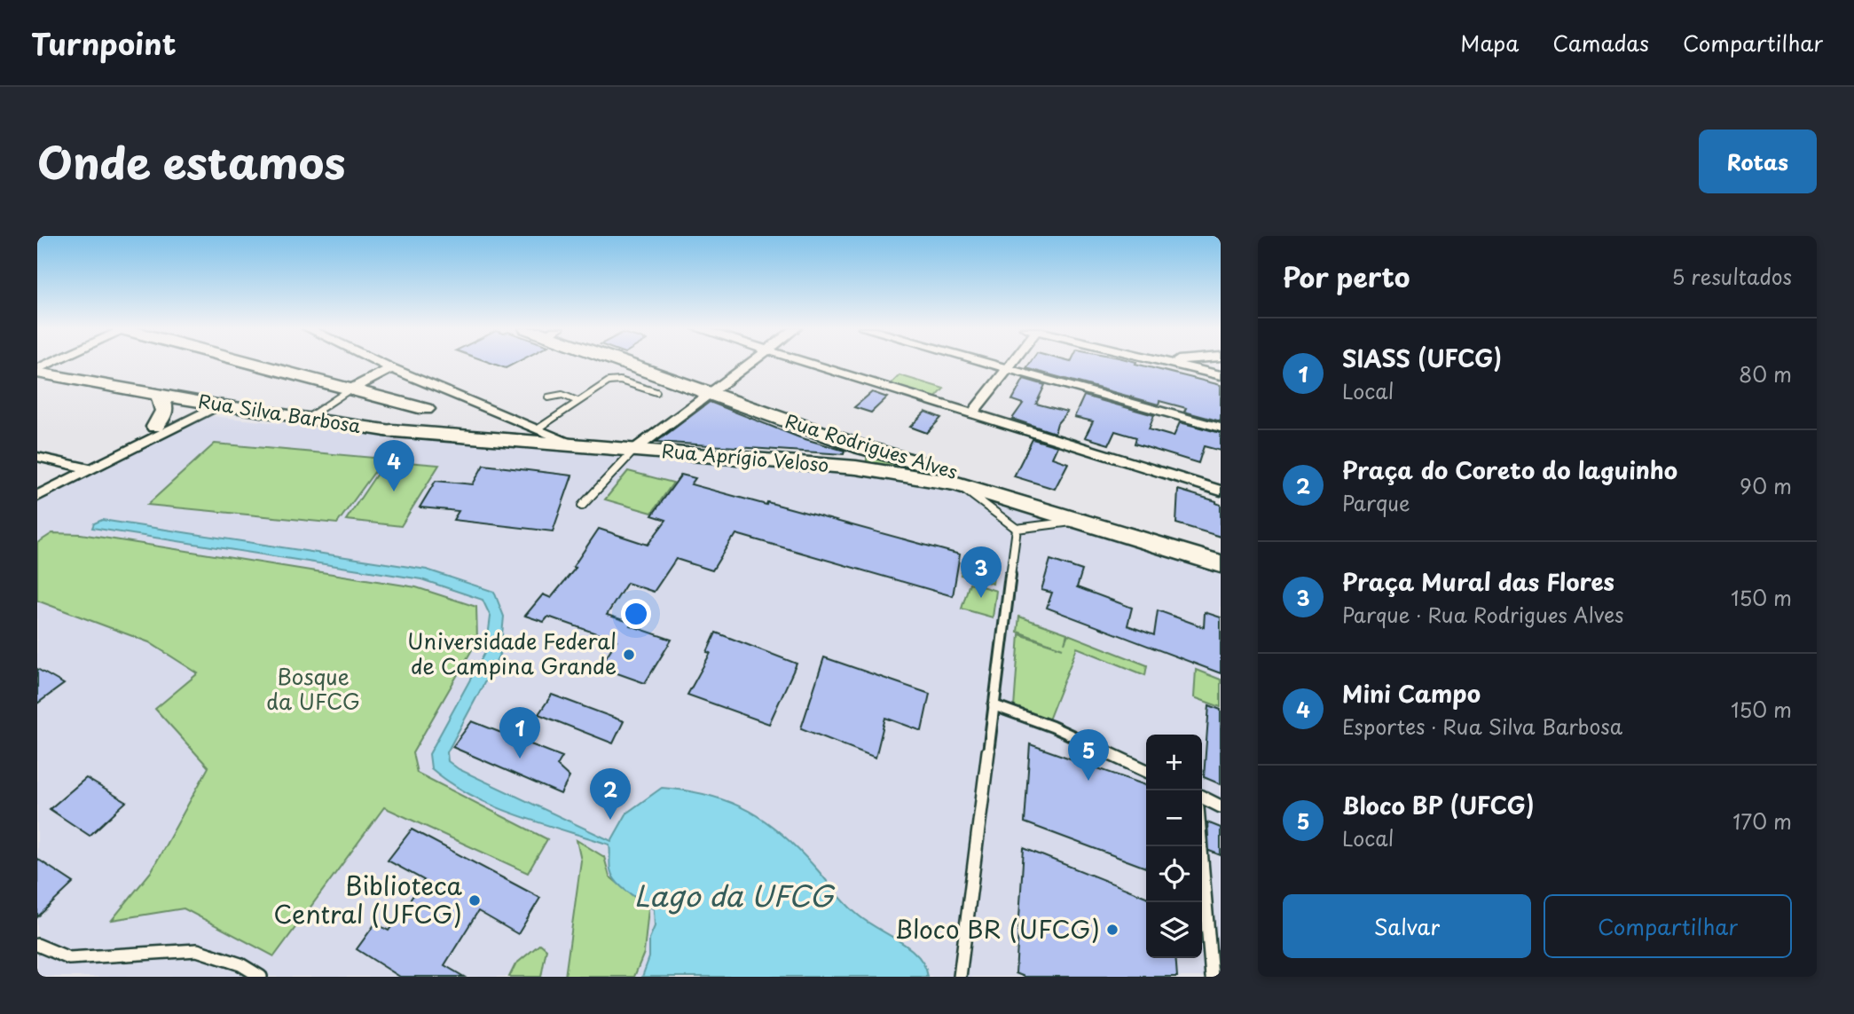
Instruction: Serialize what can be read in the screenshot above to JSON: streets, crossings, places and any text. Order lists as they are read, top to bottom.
{
  "streets": {
    "main road": ["Rua Silva Barbosa", "Rua Rodrigues Alves", "Rua Aprígio Veloso"]
  },
  "crossings": [
    ["Rua Silva Barbosa", "Rua Aprígio Veloso"],
    ["Rua Rodrigues Alves", "Rua Aprígio Veloso"]
  ],
  "water": ["Lago da UFCG"],
  "parks": ["Bosque da UFCG"],
  "places": ["Universidade Federal de Campina Grande", "Biblioteca Central (UFCG)", "Bloco BR (UFCG)"],
  "page": {
    "header": "Turnpoint",
    "nav": ["Mapa", "Camadas", "Compartilhar"],
    "title": "Onde estamos",
    "buttons": [
      "Rotas",
      ["Salvar", "Compartilhar"]
    ],
    "heading": ["Por perto", "5 resultados"],
    "list": [
      {
        "mark": "1",
        "name": "SIASS (UFCG)",
        "note": "Local",
        "value": "80 m"
      },
      {
        "mark": "2",
        "name": "Praça do Coreto do laguinho",
        "note": "Parque",
        "value": "90 m"
      },
      {
        "mark": "3",
        "name": "Praça Mural das Flores",
        "note": "Parque · Rua Rodrigues Alves",
        "value": "150 m"
      },
      {
        "mark": "4",
        "name": "Mini Campo",
        "note": "Esportes · Rua Silva Barbosa",
        "value": "150 m"
      },
      {
        "mark": "5",
        "name": "Bloco BP (UFCG)",
        "note": "Local",
        "value": "170 m"
      }
    ],
    "pins": [
      "4",
      "3",
      "1",
      "5",
      "2"
    ],
    "map_buttons": ["+", "−"]
  }
}
